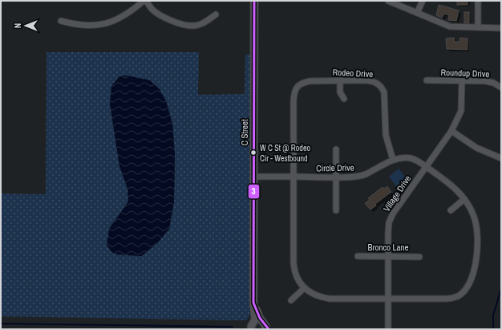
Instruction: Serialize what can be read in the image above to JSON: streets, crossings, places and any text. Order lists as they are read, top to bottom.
{
  "streets": {
    "street": [
      "Rodeo Drive",
      "Roundup Drive",
      "C Street",
      "Circle Drive",
      "Village Drive",
      "Bronco Lane"
    ]
  },
  "crossings": [
    ["Rodeo Drive", "Circle Drive"],
    ["Roundup Drive", "Village Drive"],
    ["C Street", "Circle Drive"],
    ["Village Drive", "Bronco Lane"]
  ],
  "places": ["W C St @ Rodeo Cir - Westbound"],
  "lines": ["transit line 3"],
  "north": "left"
}
